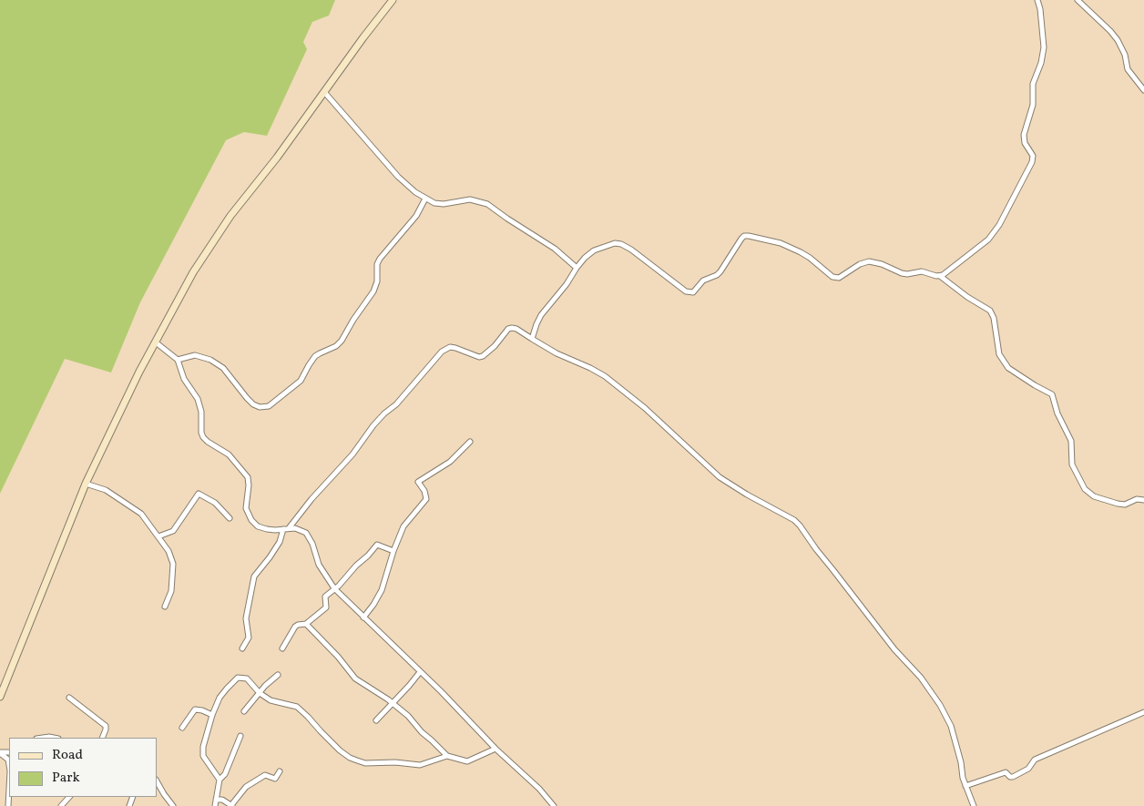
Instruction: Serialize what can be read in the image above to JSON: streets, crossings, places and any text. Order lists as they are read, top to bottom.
{
  "legend": ["Road", "Park"]
}
